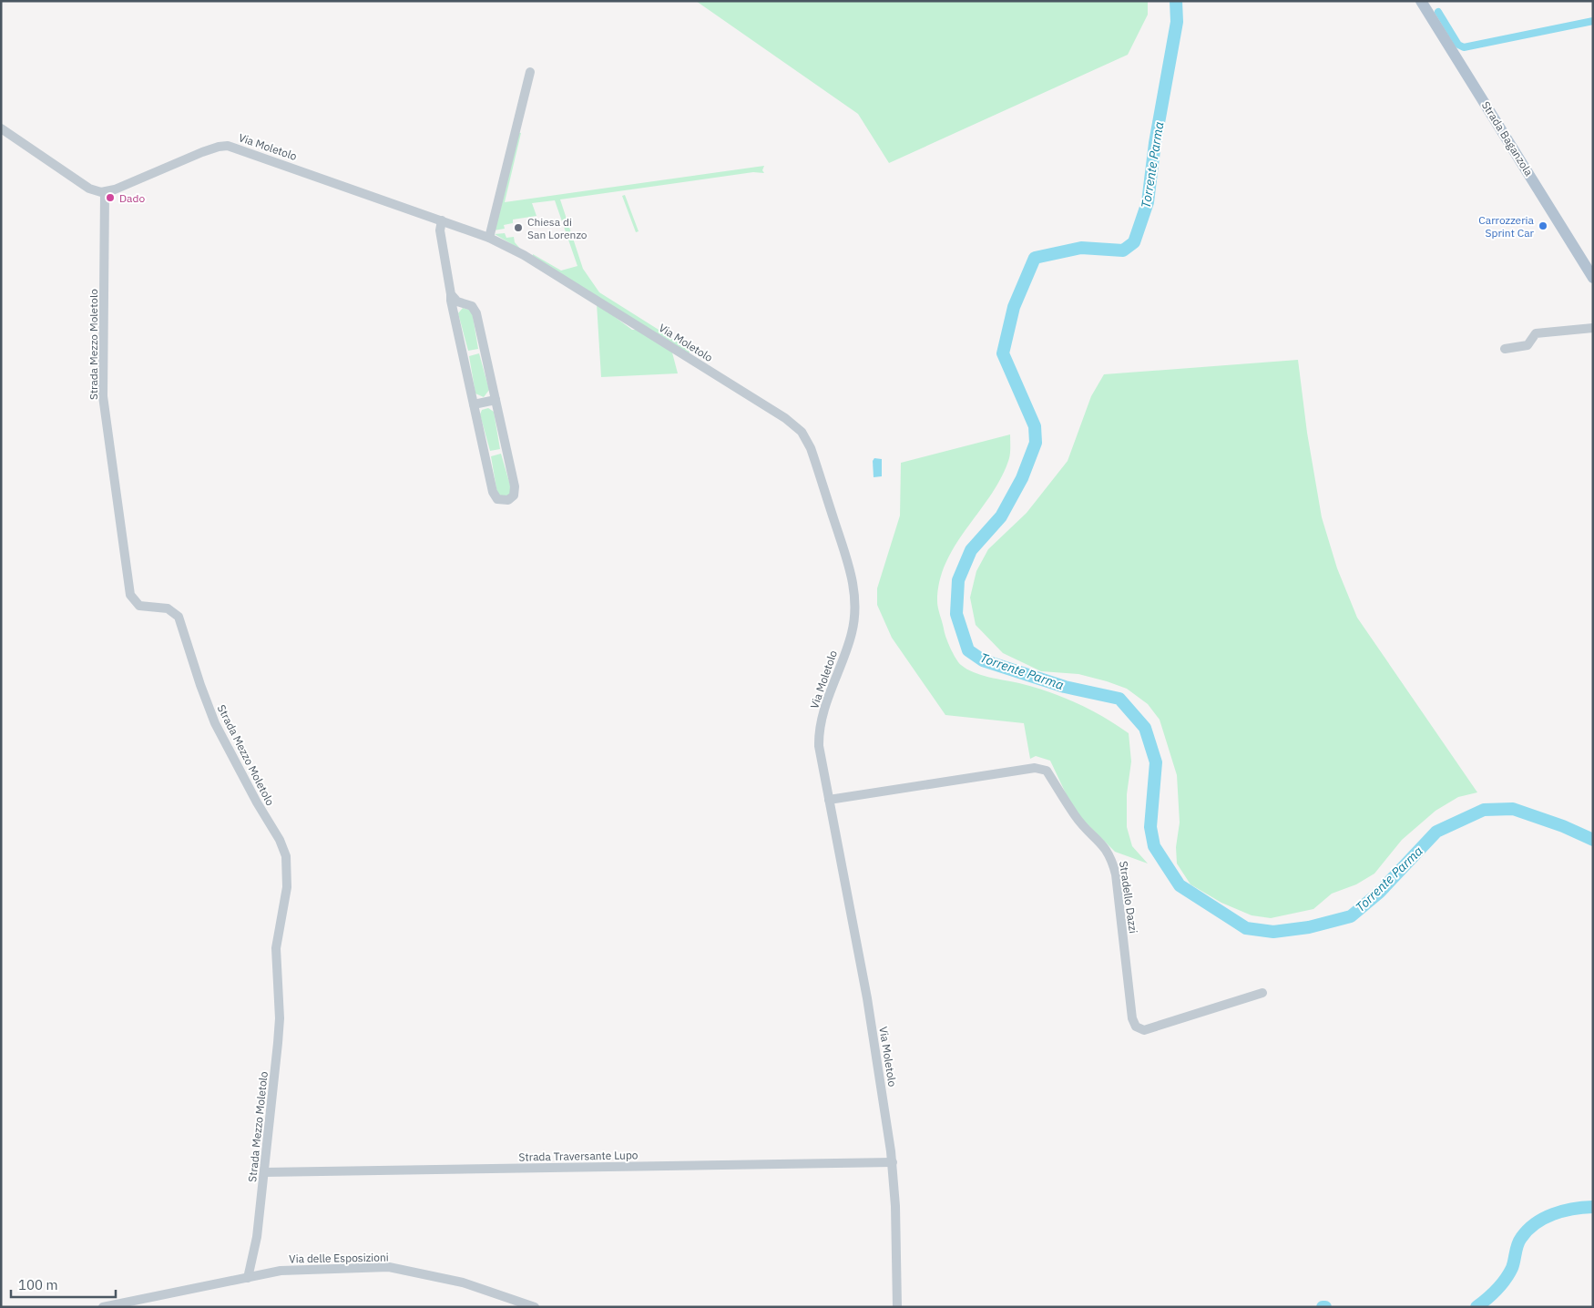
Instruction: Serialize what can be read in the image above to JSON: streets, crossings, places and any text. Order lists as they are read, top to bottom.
{
  "streets": {
    "main road": ["Strada Baganzola"],
    "street": [
      "Via Moletolo",
      "Strada Mezzo Moletolo",
      "Stradello Dazzi",
      "Strada Traversante Lupo",
      "Via delle Esposizioni"
    ]
  },
  "crossings": [
    ["Via Moletolo", "Strada Mezzo Moletolo"],
    ["Via Moletolo", "Stradello Dazzi"],
    ["Via Moletolo", "Strada Traversante Lupo"],
    ["Strada Mezzo Moletolo", "Strada Traversante Lupo"],
    ["Strada Mezzo Moletolo", "Via delle Esposizioni"]
  ],
  "water": ["Torrente Parma"],
  "places": ["Dado", "Carrozzeria Sprint Car", "Chiesa di San Lorenzo"],
  "scale_bar": "100 m"
}
